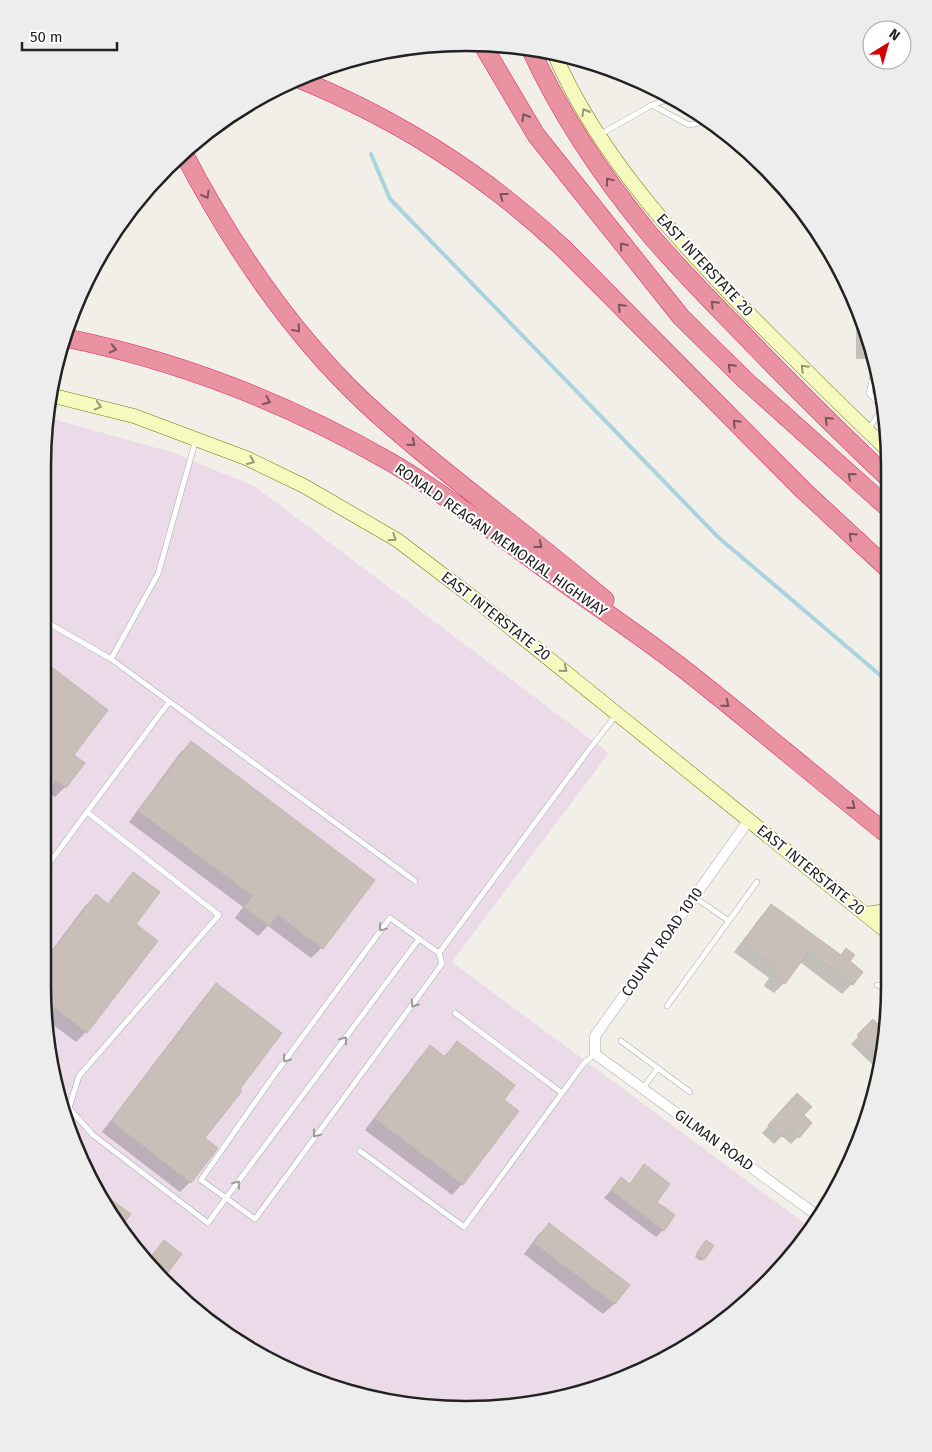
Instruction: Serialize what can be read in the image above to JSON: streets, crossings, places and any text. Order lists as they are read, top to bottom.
{
  "streets": {
    "highway": ["RONALD REAGAN MEMORIAL HIGHWAY"],
    "main road": ["EAST INTERSTATE 20"],
    "street": ["COUNTY ROAD 1010", "GILMAN ROAD"]
  },
  "crossings": [
    ["EAST INTERSTATE 20", "COUNTY ROAD 1010"],
    ["COUNTY ROAD 1010", "GILMAN ROAD"]
  ],
  "scale_bar": "50 m",
  "north": "top right"
}
